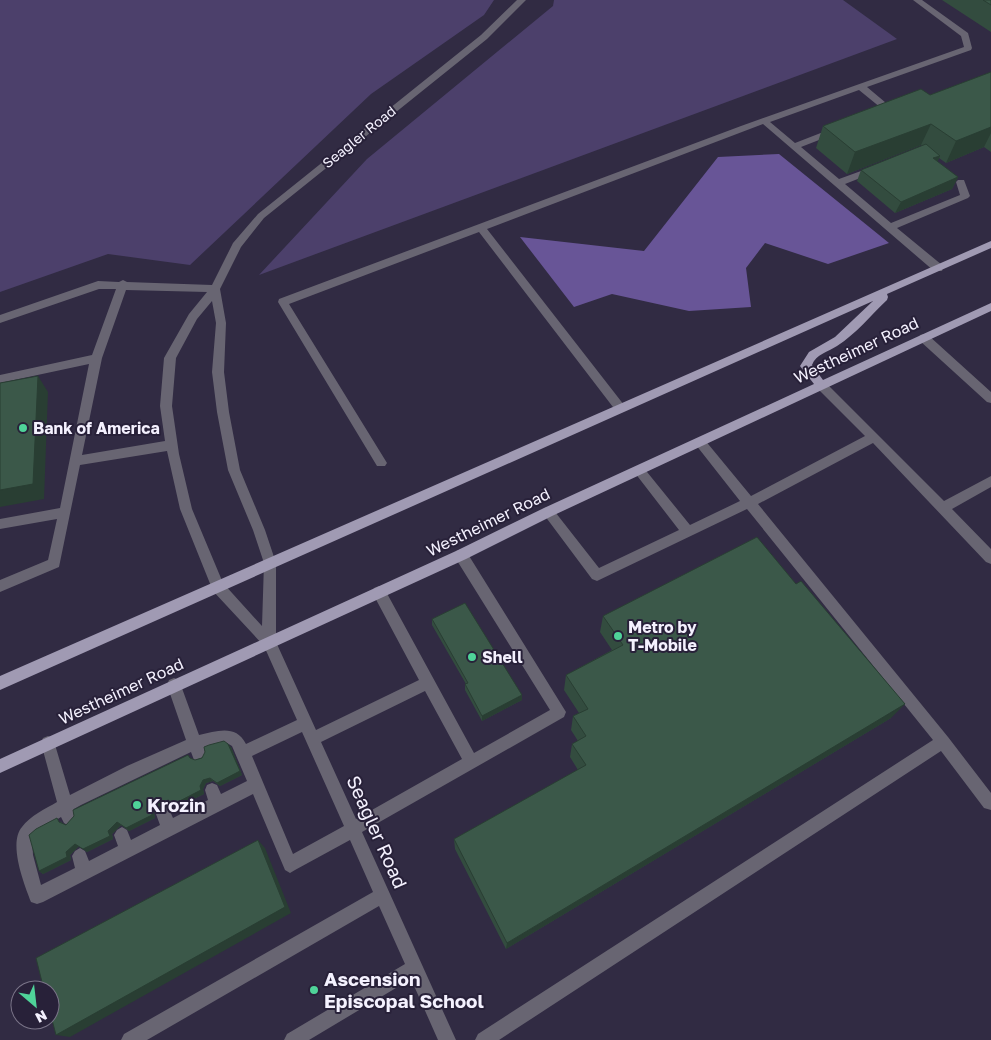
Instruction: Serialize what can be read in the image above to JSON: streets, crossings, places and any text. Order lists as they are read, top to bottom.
{
  "streets": {
    "main road": ["Westheimer Road"],
    "street": ["Seagler Road"]
  },
  "crossings": [
    ["Seagler Road", "Westheimer Road"]
  ],
  "places": [
    "Bank of America",
    "Metro by T-Mobile",
    "Shell",
    "Krozin",
    "Ascension Episcopal School"
  ],
  "north": "bottom right"
}
